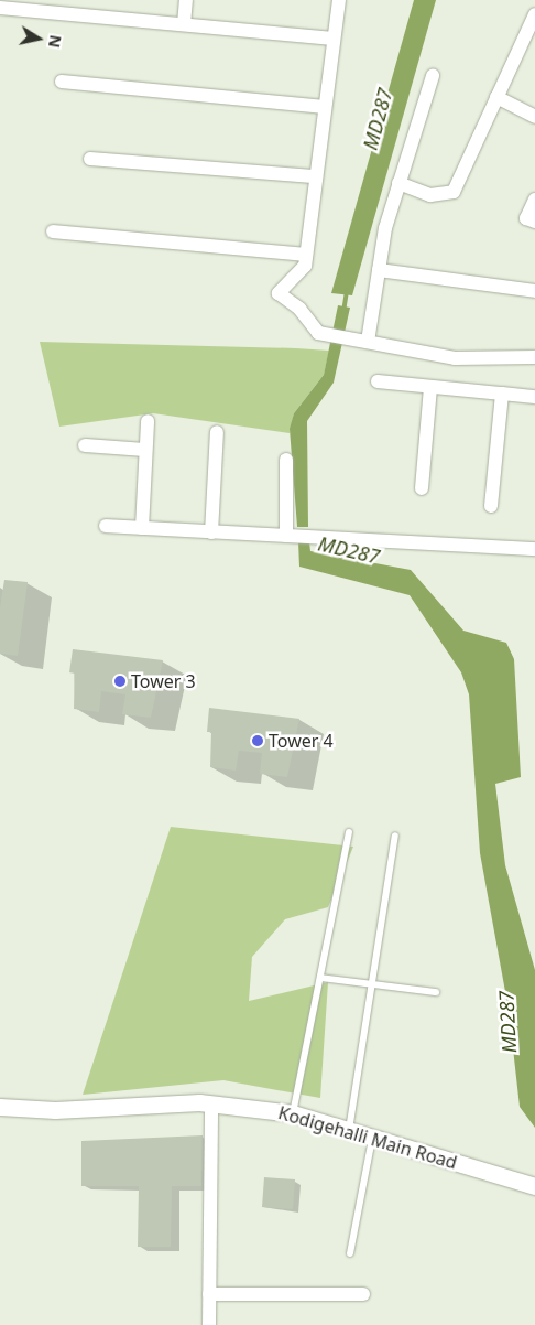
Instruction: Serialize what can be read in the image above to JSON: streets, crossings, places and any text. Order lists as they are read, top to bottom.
{
  "streets": {
    "street": ["Kodigehalli Main Road"]
  },
  "water": ["MD287"],
  "places": ["Tower 3", "Tower 4"],
  "north": "right"
}
